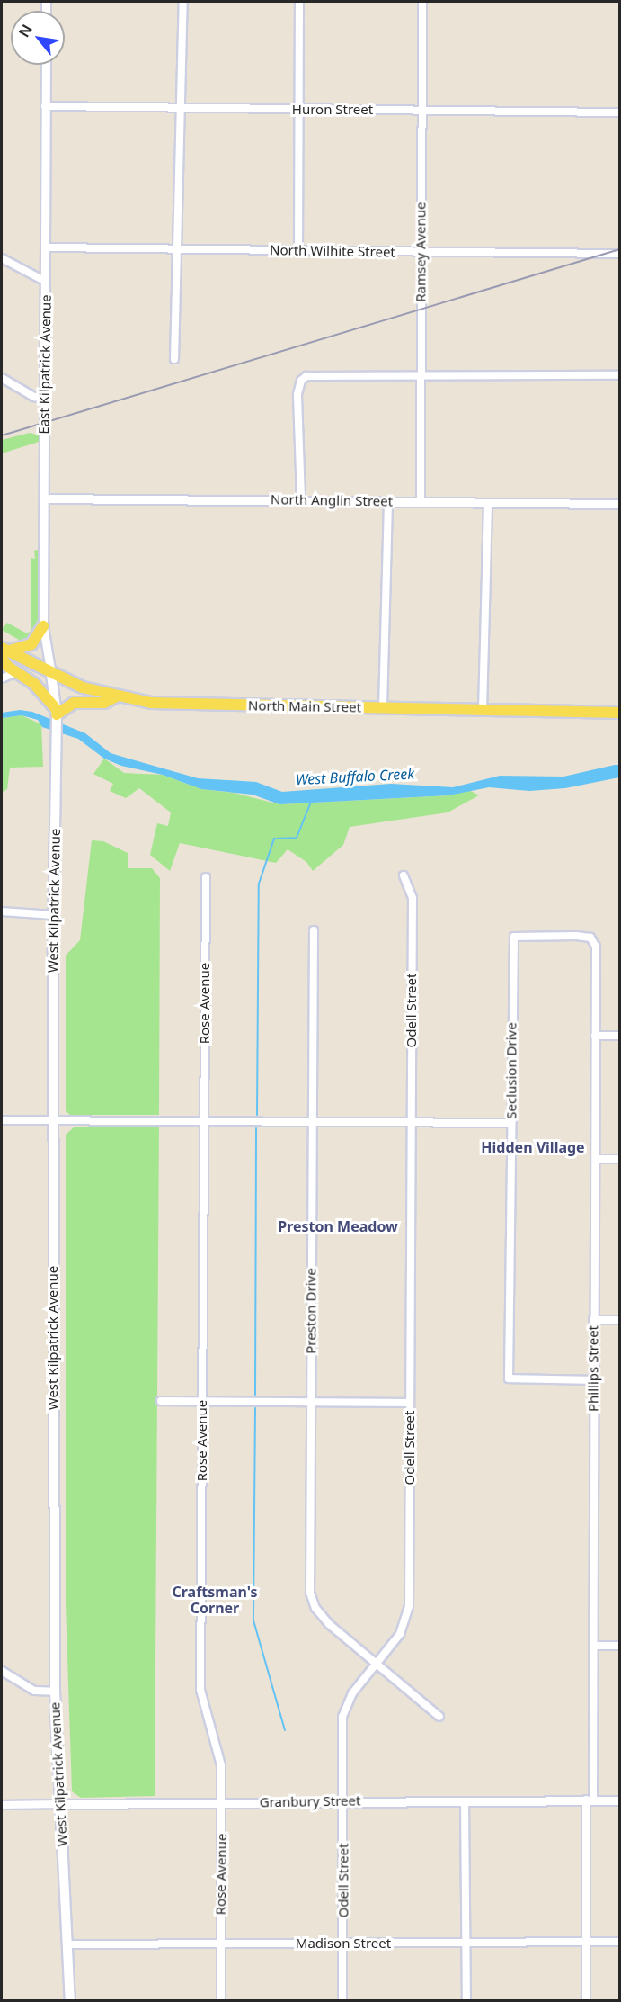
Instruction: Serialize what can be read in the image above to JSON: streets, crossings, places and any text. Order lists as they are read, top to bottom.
{
  "streets": {
    "main road": ["North Main Street", "West Kilpatrick Avenue"],
    "street": [
      "Huron Street",
      "North Wilhite Street",
      "Ramsey Avenue",
      "East Kilpatrick Avenue",
      "North Anglin Street",
      "Rose Avenue",
      "Odell Street",
      "Seclusion Drive",
      "Preston Drive",
      "Phillips Street",
      "Granbury Street",
      "Madison Street"
    ]
  },
  "crossings": [
    ["Huron Street", "Ramsey Avenue"],
    ["Huron Street", "East Kilpatrick Avenue"],
    ["North Wilhite Street", "Ramsey Avenue"],
    ["North Wilhite Street", "East Kilpatrick Avenue"],
    ["Ramsey Avenue", "North Anglin Street"],
    ["East Kilpatrick Avenue", "North Anglin Street"],
    ["East Kilpatrick Avenue", "North Main Street"],
    ["East Kilpatrick Avenue", "West Kilpatrick Avenue"],
    ["North Main Street", "West Kilpatrick Avenue"],
    ["West Kilpatrick Avenue", "Granbury Street"],
    ["West Kilpatrick Avenue", "Madison Street"],
    ["Rose Avenue", "Granbury Street"],
    ["Rose Avenue", "Madison Street"],
    ["Odell Street", "Preston Drive"],
    ["Odell Street", "Granbury Street"],
    ["Odell Street", "Madison Street"],
    ["Seclusion Drive", "Phillips Street"],
    ["Phillips Street", "Granbury Street"],
    ["Phillips Street", "Madison Street"]
  ],
  "districts": ["Hidden Village", "Preston Meadow", "Craftsman's Corner"],
  "water": ["West Buffalo Creek"],
  "north": "top left"
}
